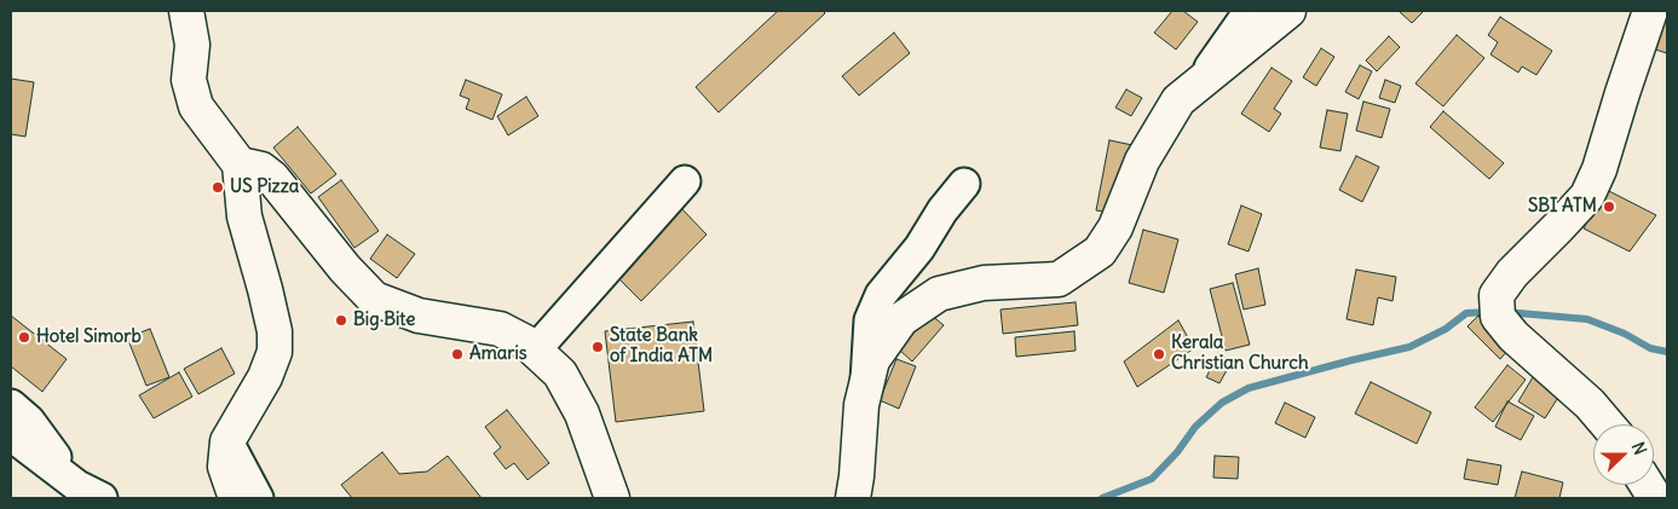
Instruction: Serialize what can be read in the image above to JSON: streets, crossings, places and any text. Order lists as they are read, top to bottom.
{
  "places": [
    "US Pizza",
    "SBI ATM",
    "Big Bite",
    "Hotel Simorb",
    "State Bank of India ATM",
    "Amaris",
    "Kerala Christian Church"
  ],
  "north": "right"
}
